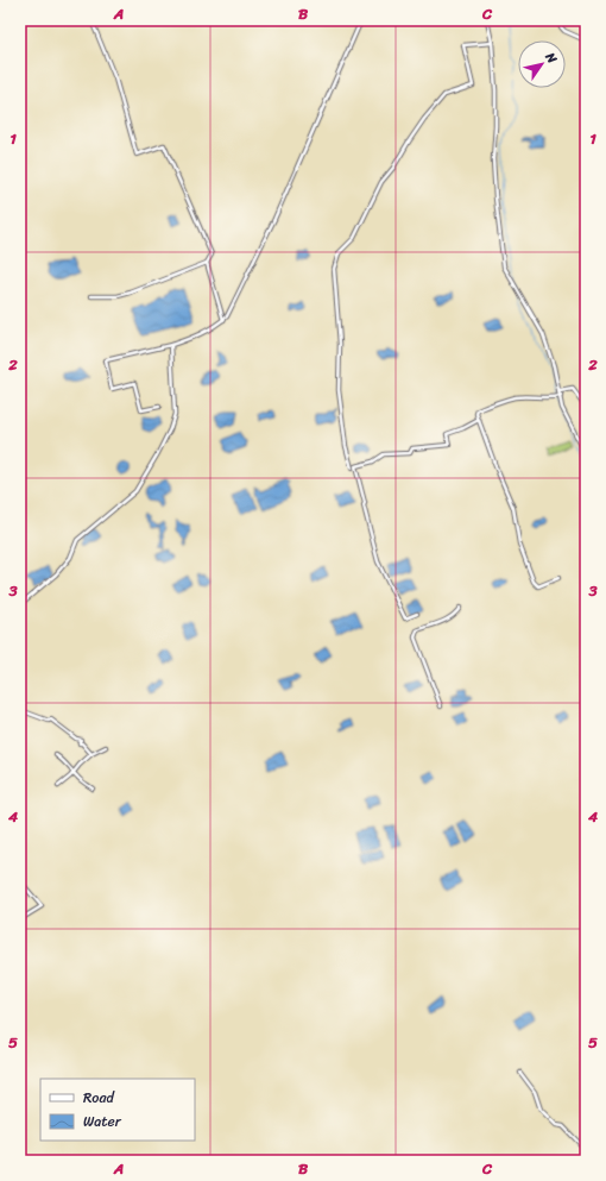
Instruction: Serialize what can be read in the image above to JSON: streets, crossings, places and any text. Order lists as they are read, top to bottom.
{
  "legend": ["Road", "Water"],
  "north": "top right",
  "grid": {
    "columns": ["A", "B", "C"],
    "rows": [
      "1",
      "2",
      "3",
      "4",
      "5"
    ]
  }
}
